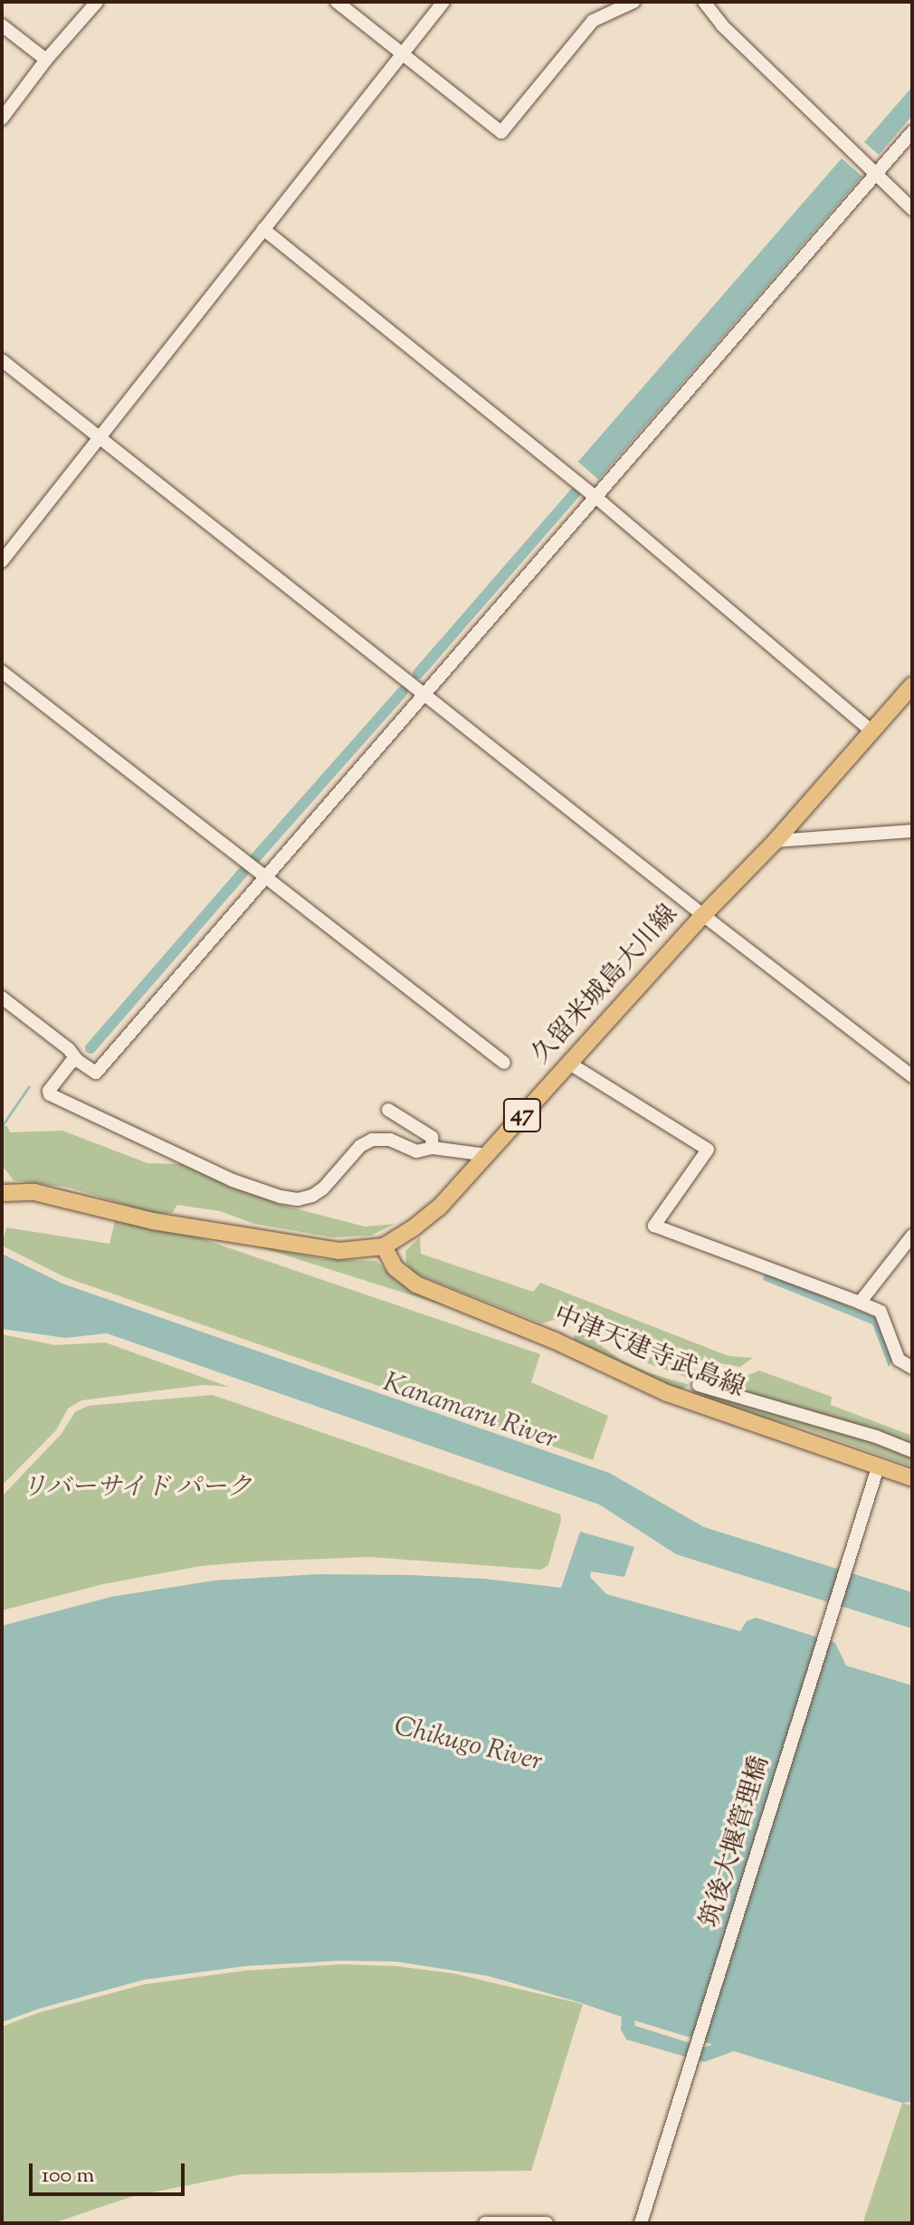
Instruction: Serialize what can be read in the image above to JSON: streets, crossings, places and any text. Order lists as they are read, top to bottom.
{
  "streets": {
    "main road": ["久留米城島大川線", "47", "中津天建寺武島線"],
    "street": ["筑後大堰管理橋"]
  },
  "crossings": [
    ["久留米城島大川線", "中津天建寺武島線"],
    ["中津天建寺武島線", "筑後大堰管理橋"]
  ],
  "water": ["Kanamaru River", "Chikugo River"],
  "parks": ["リバーサイド パーク"],
  "scale_bar": "100 m"
}
